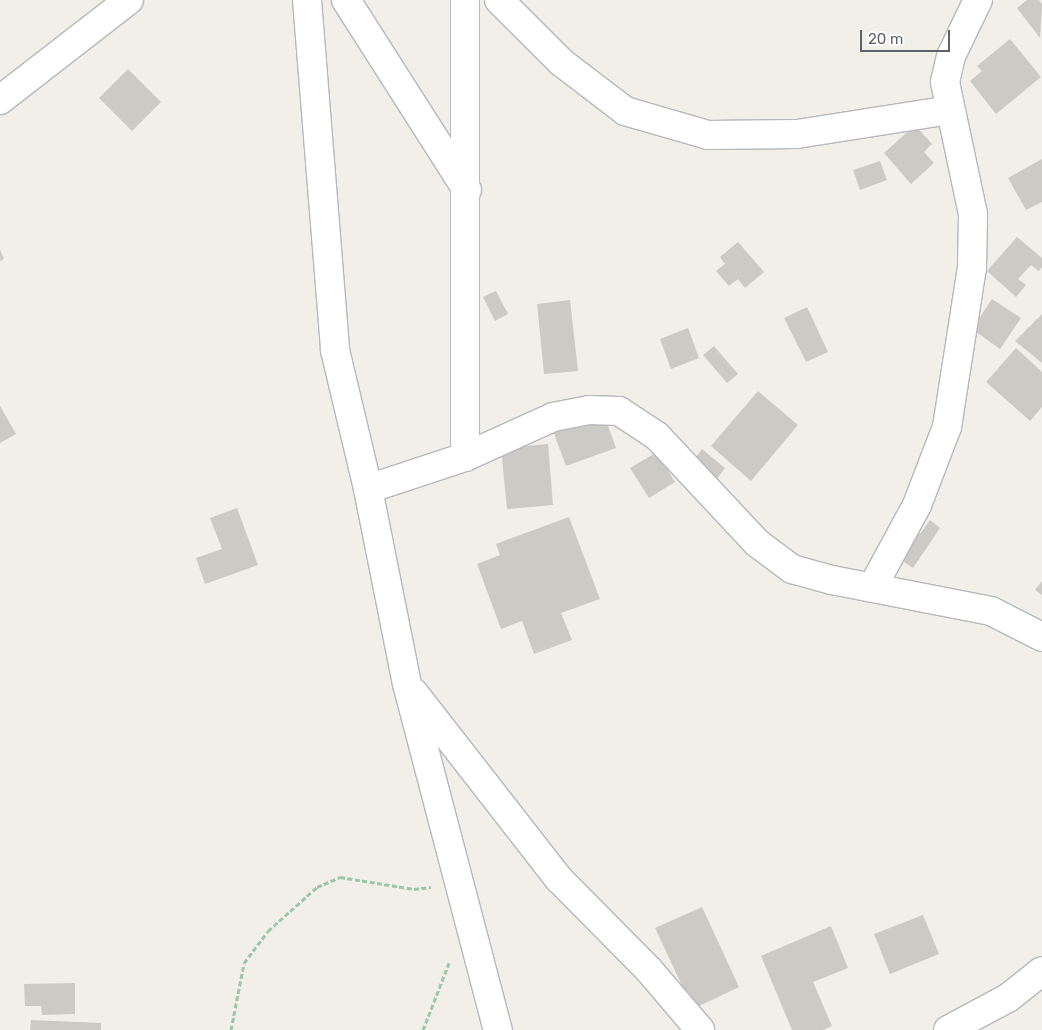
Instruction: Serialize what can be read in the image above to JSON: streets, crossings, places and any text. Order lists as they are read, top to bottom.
{
  "scale_bar": "20 m"
}
